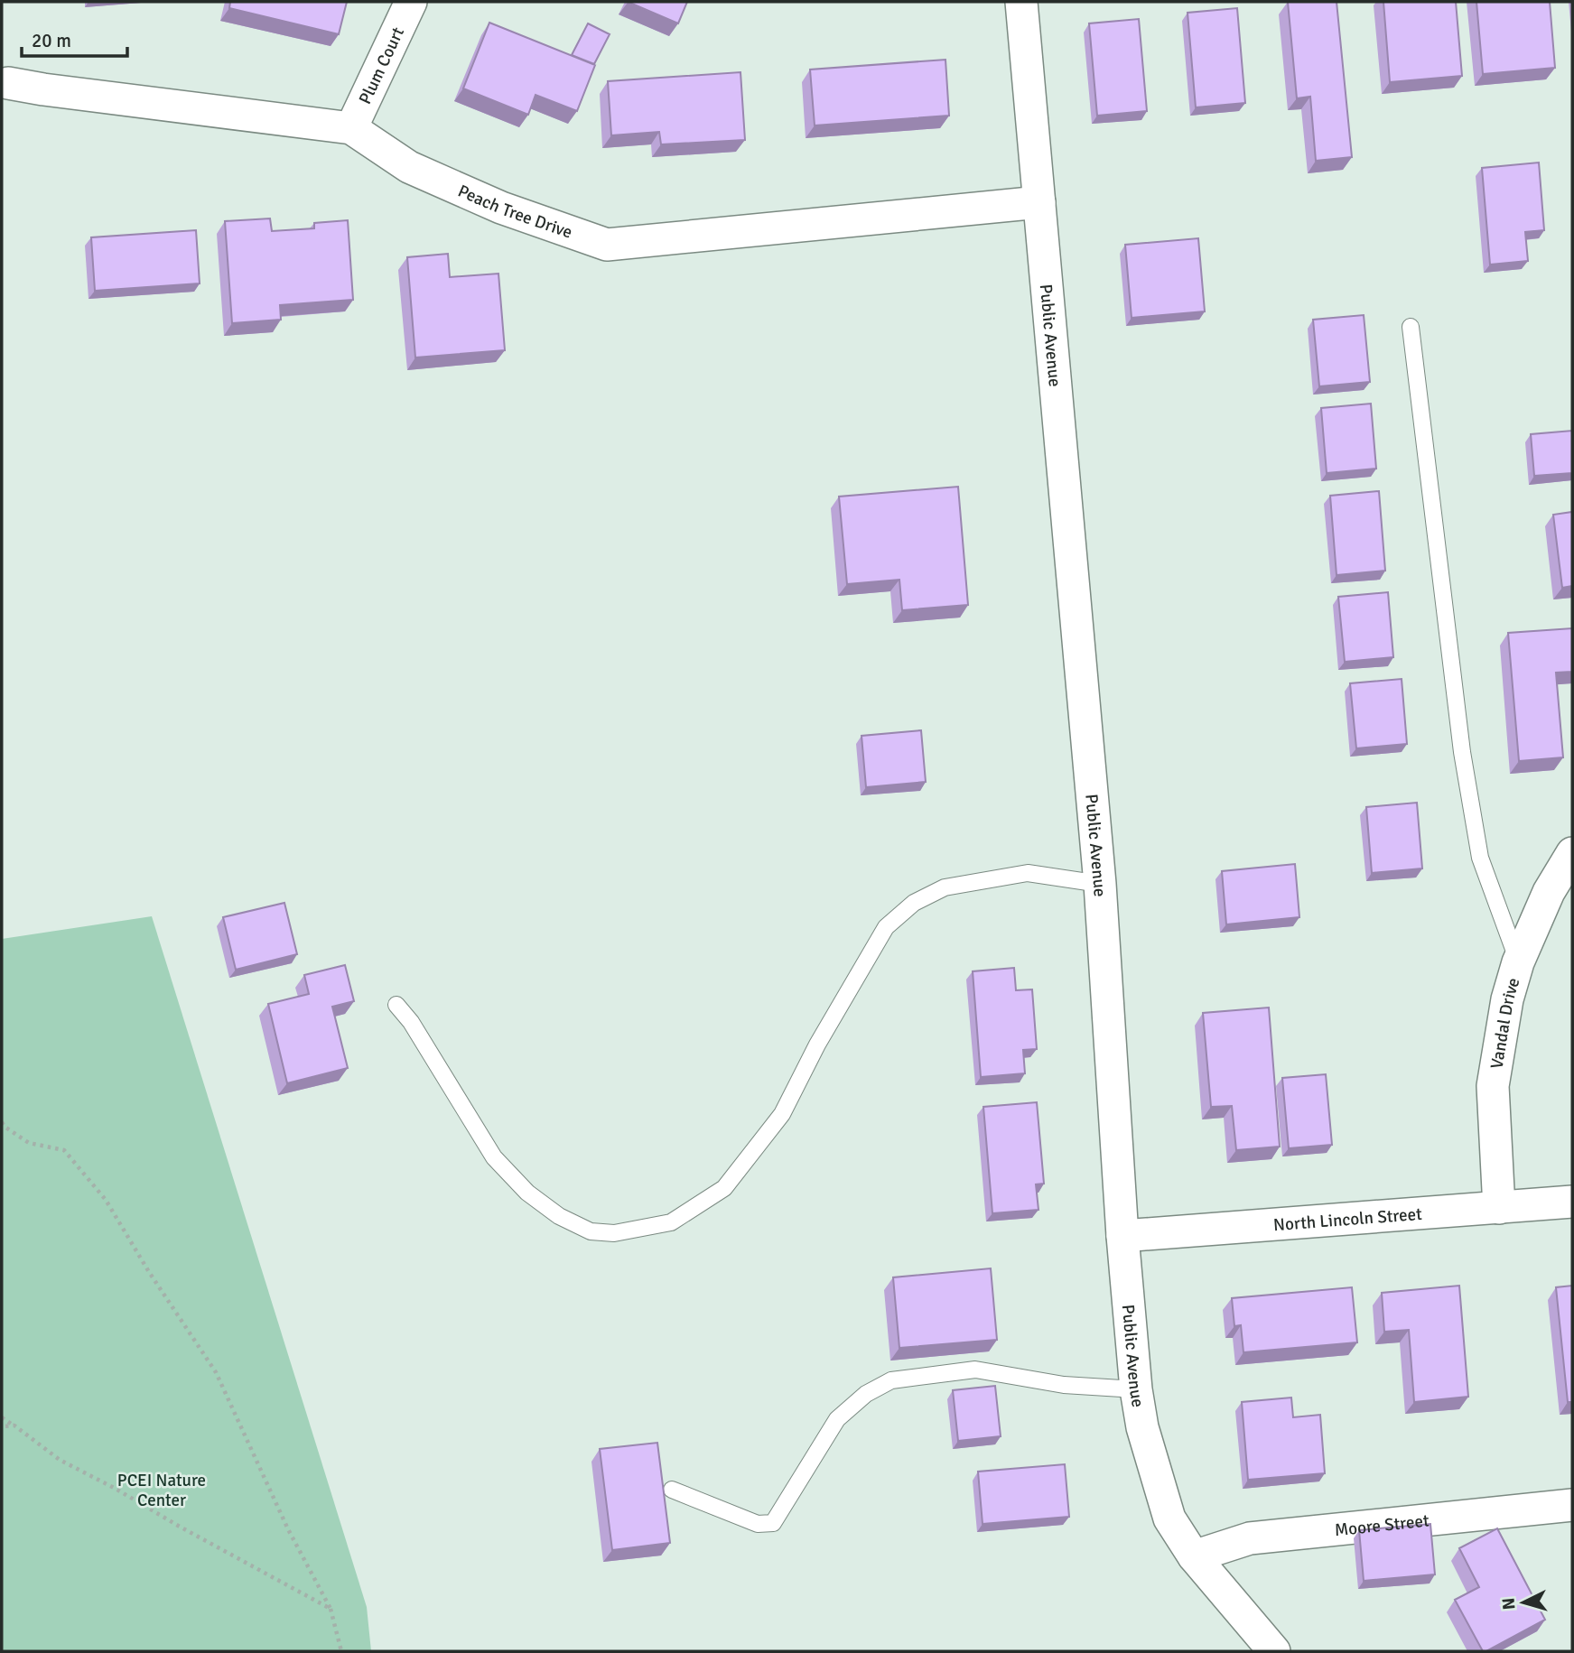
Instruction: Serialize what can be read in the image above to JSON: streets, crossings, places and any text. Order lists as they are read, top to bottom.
{
  "streets": {
    "street": [
      "Plum Court",
      "Peach Tree Drive",
      "Public Avenue",
      "Vandal Drive",
      "North Lincoln Street",
      "Moore Street"
    ]
  },
  "crossings": [
    ["Plum Court", "Peach Tree Drive"],
    ["Peach Tree Drive", "Public Avenue"],
    ["Public Avenue", "North Lincoln Street"],
    ["Public Avenue", "Moore Street"],
    ["Vandal Drive", "North Lincoln Street"]
  ],
  "parks": ["PCEI Nature Center"],
  "scale_bar": "20 m",
  "north": "left"
}
